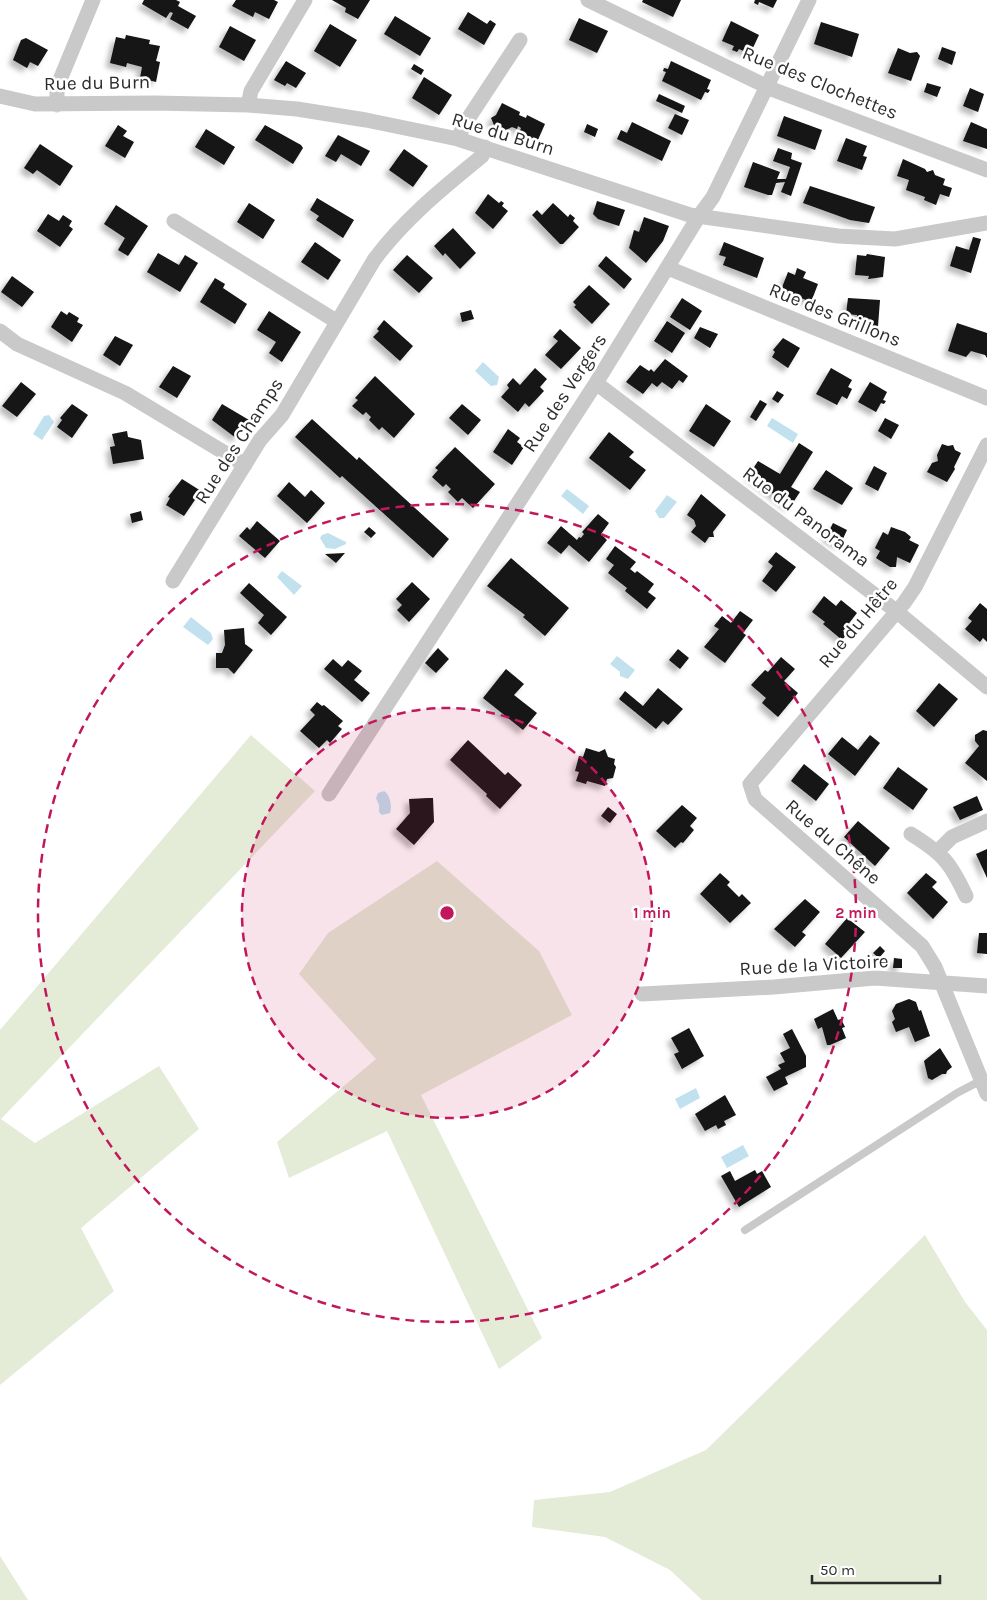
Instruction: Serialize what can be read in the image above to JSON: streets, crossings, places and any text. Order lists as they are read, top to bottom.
{
  "streets": {
    "street": [
      "Rue du Burn",
      "Rue des Clochettes",
      "Rue des Grillons",
      "Rue des Vergers",
      "Rue des Champs",
      "Rue du Panorama",
      "Rue du Hêtre",
      "Rue du Chêne",
      "Rue de la Victoire"
    ]
  },
  "crossings": [
    ["Rue du Burn", "Rue des Vergers"],
    ["Rue du Burn", "Rue des Champs"],
    ["Rue des Clochettes", "Rue des Vergers"],
    ["Rue des Grillons", "Rue des Vergers"],
    ["Rue des Vergers", "Rue du Panorama"],
    ["Rue du Panorama", "Rue du Hêtre"],
    ["Rue du Hêtre", "Rue du Chêne"],
    ["Rue du Chêne", "Rue de la Victoire"]
  ],
  "scale_bar": "50 m",
  "rings": ["1 min", "2 min"]
}
